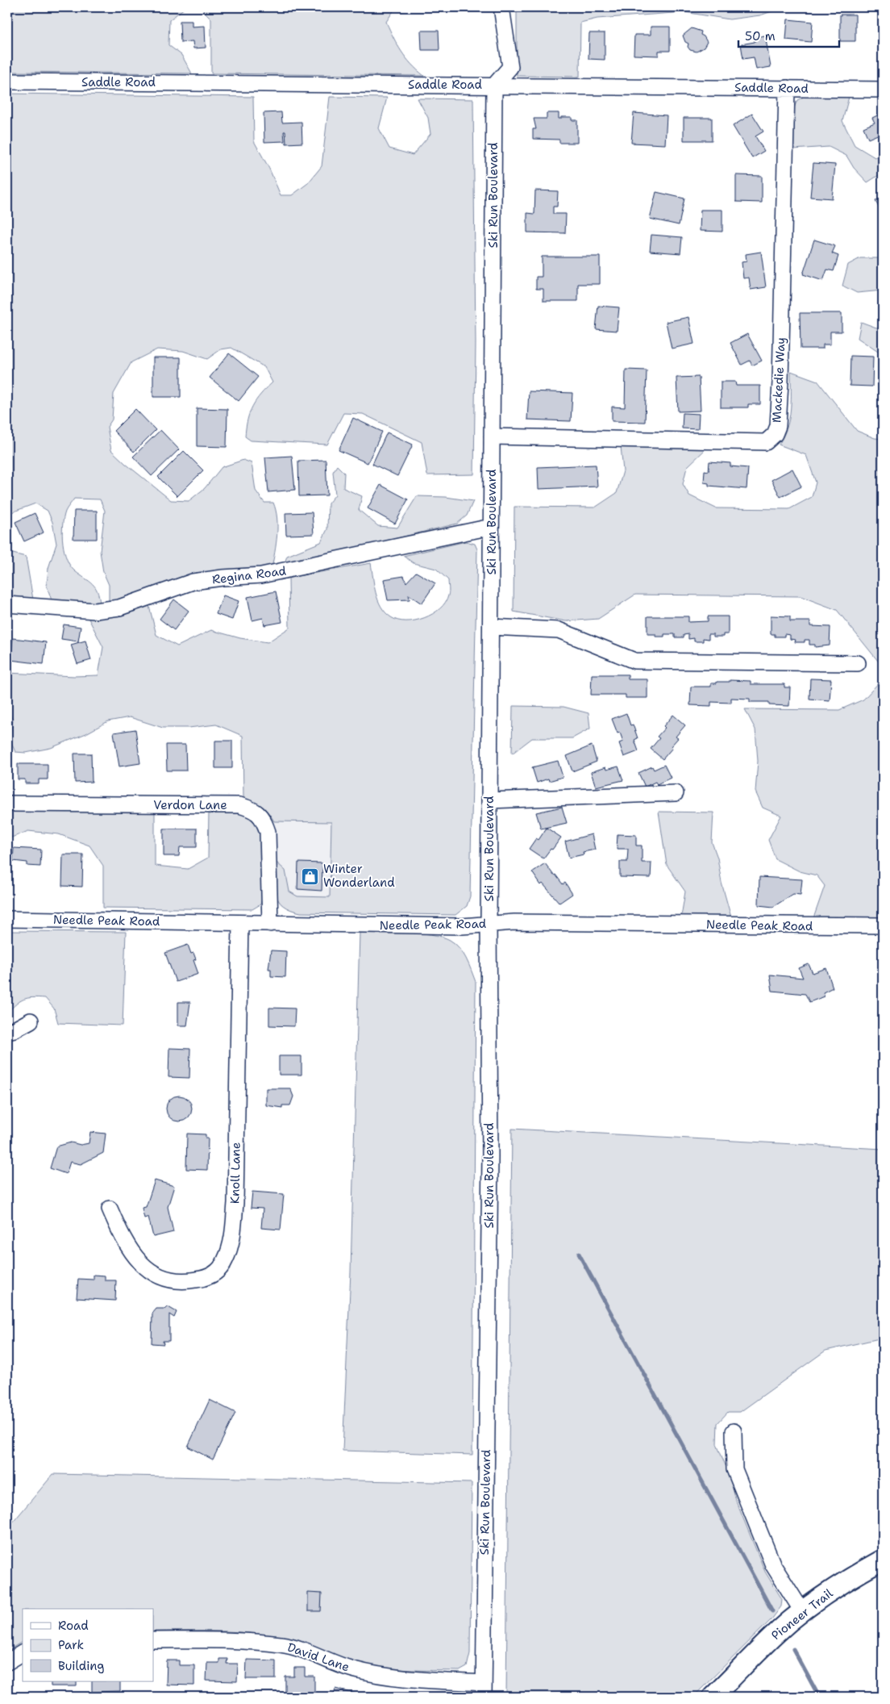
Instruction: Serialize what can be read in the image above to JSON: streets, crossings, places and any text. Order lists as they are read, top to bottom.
{
  "streets": {
    "main road": ["Pioneer Trail"],
    "street": [
      "Saddle Road",
      "Ski Run Boulevard",
      "Mackedie Way",
      "Regina Road",
      "Verdon Lane",
      "Needle Peak Road",
      "Knoll Lane",
      "David Lane"
    ]
  },
  "crossings": [
    ["Saddle Road", "Ski Run Boulevard"],
    ["Saddle Road", "Mackedie Way"],
    ["Ski Run Boulevard", "Mackedie Way"],
    ["Ski Run Boulevard", "Regina Road"],
    ["Ski Run Boulevard", "Needle Peak Road"],
    ["Ski Run Boulevard", "David Lane"],
    ["Verdon Lane", "Needle Peak Road"],
    ["Needle Peak Road", "Knoll Lane"]
  ],
  "places": {
    "shop": ["Winter Wonderland"]
  },
  "legend": ["Road", "Park", "Building"],
  "scale_bar": "50 m"
}
